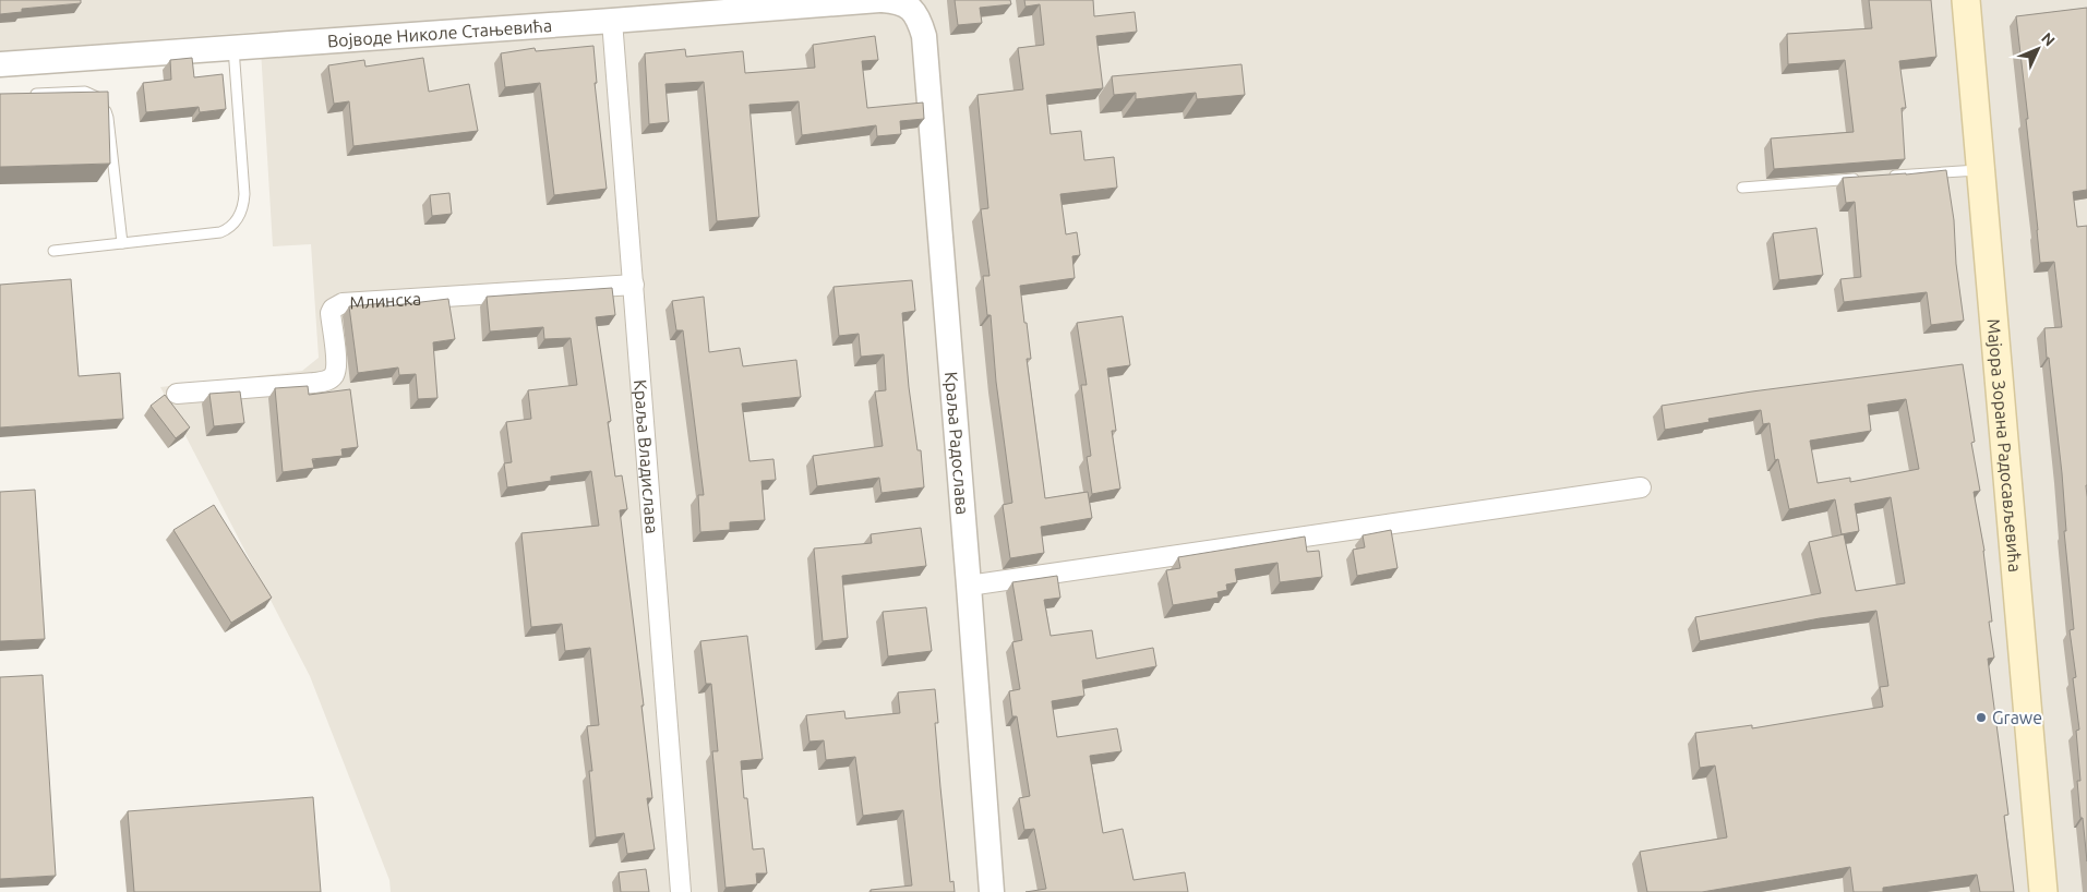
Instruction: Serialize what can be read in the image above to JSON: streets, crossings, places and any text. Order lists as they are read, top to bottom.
{
  "streets": {
    "main road": ["Мајора Зорана Радосављевића"],
    "street": [
      "Војводе Николе Стањевића",
      "Млинска",
      "Краља Радослава",
      "Краља Владислава"
    ]
  },
  "crossings": [
    ["Војводе Николе Стањевића", "Краља Радослава"],
    ["Војводе Николе Стањевића", "Краља Владислава"],
    ["Млинска", "Краља Владислава"]
  ],
  "places": ["Grawe"],
  "north": "top right"
}
